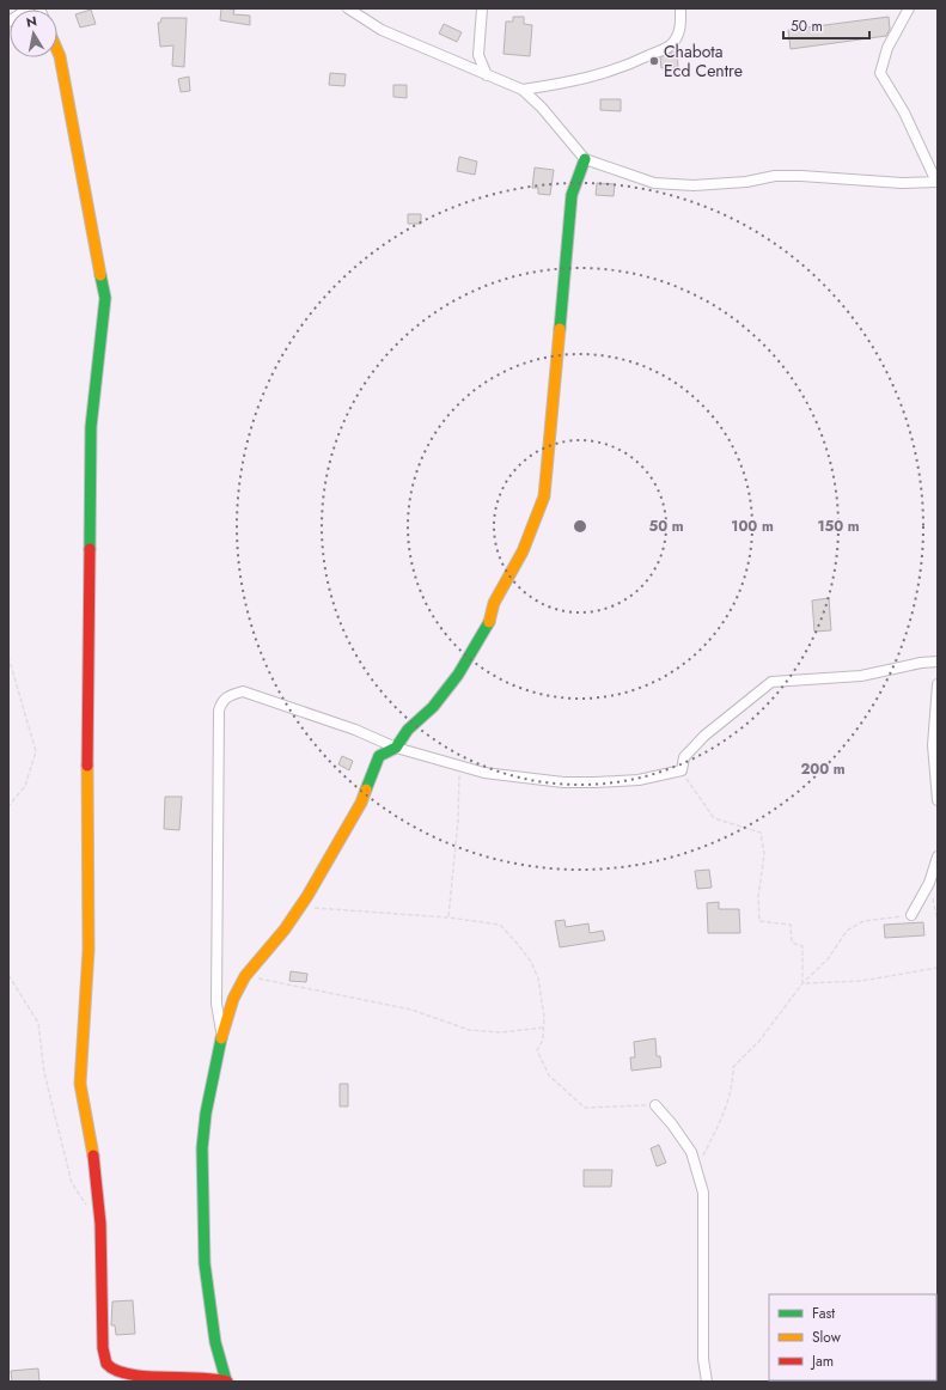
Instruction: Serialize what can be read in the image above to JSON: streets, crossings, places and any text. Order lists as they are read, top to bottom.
{
  "places": ["Chabota Ecd Centre"],
  "legend": ["Fast", "Slow", "Jam"],
  "scale_bar": "50 m",
  "north": "top",
  "rings": [
    "50 m",
    "100 m",
    "150 m",
    "200 m"
  ]
}
